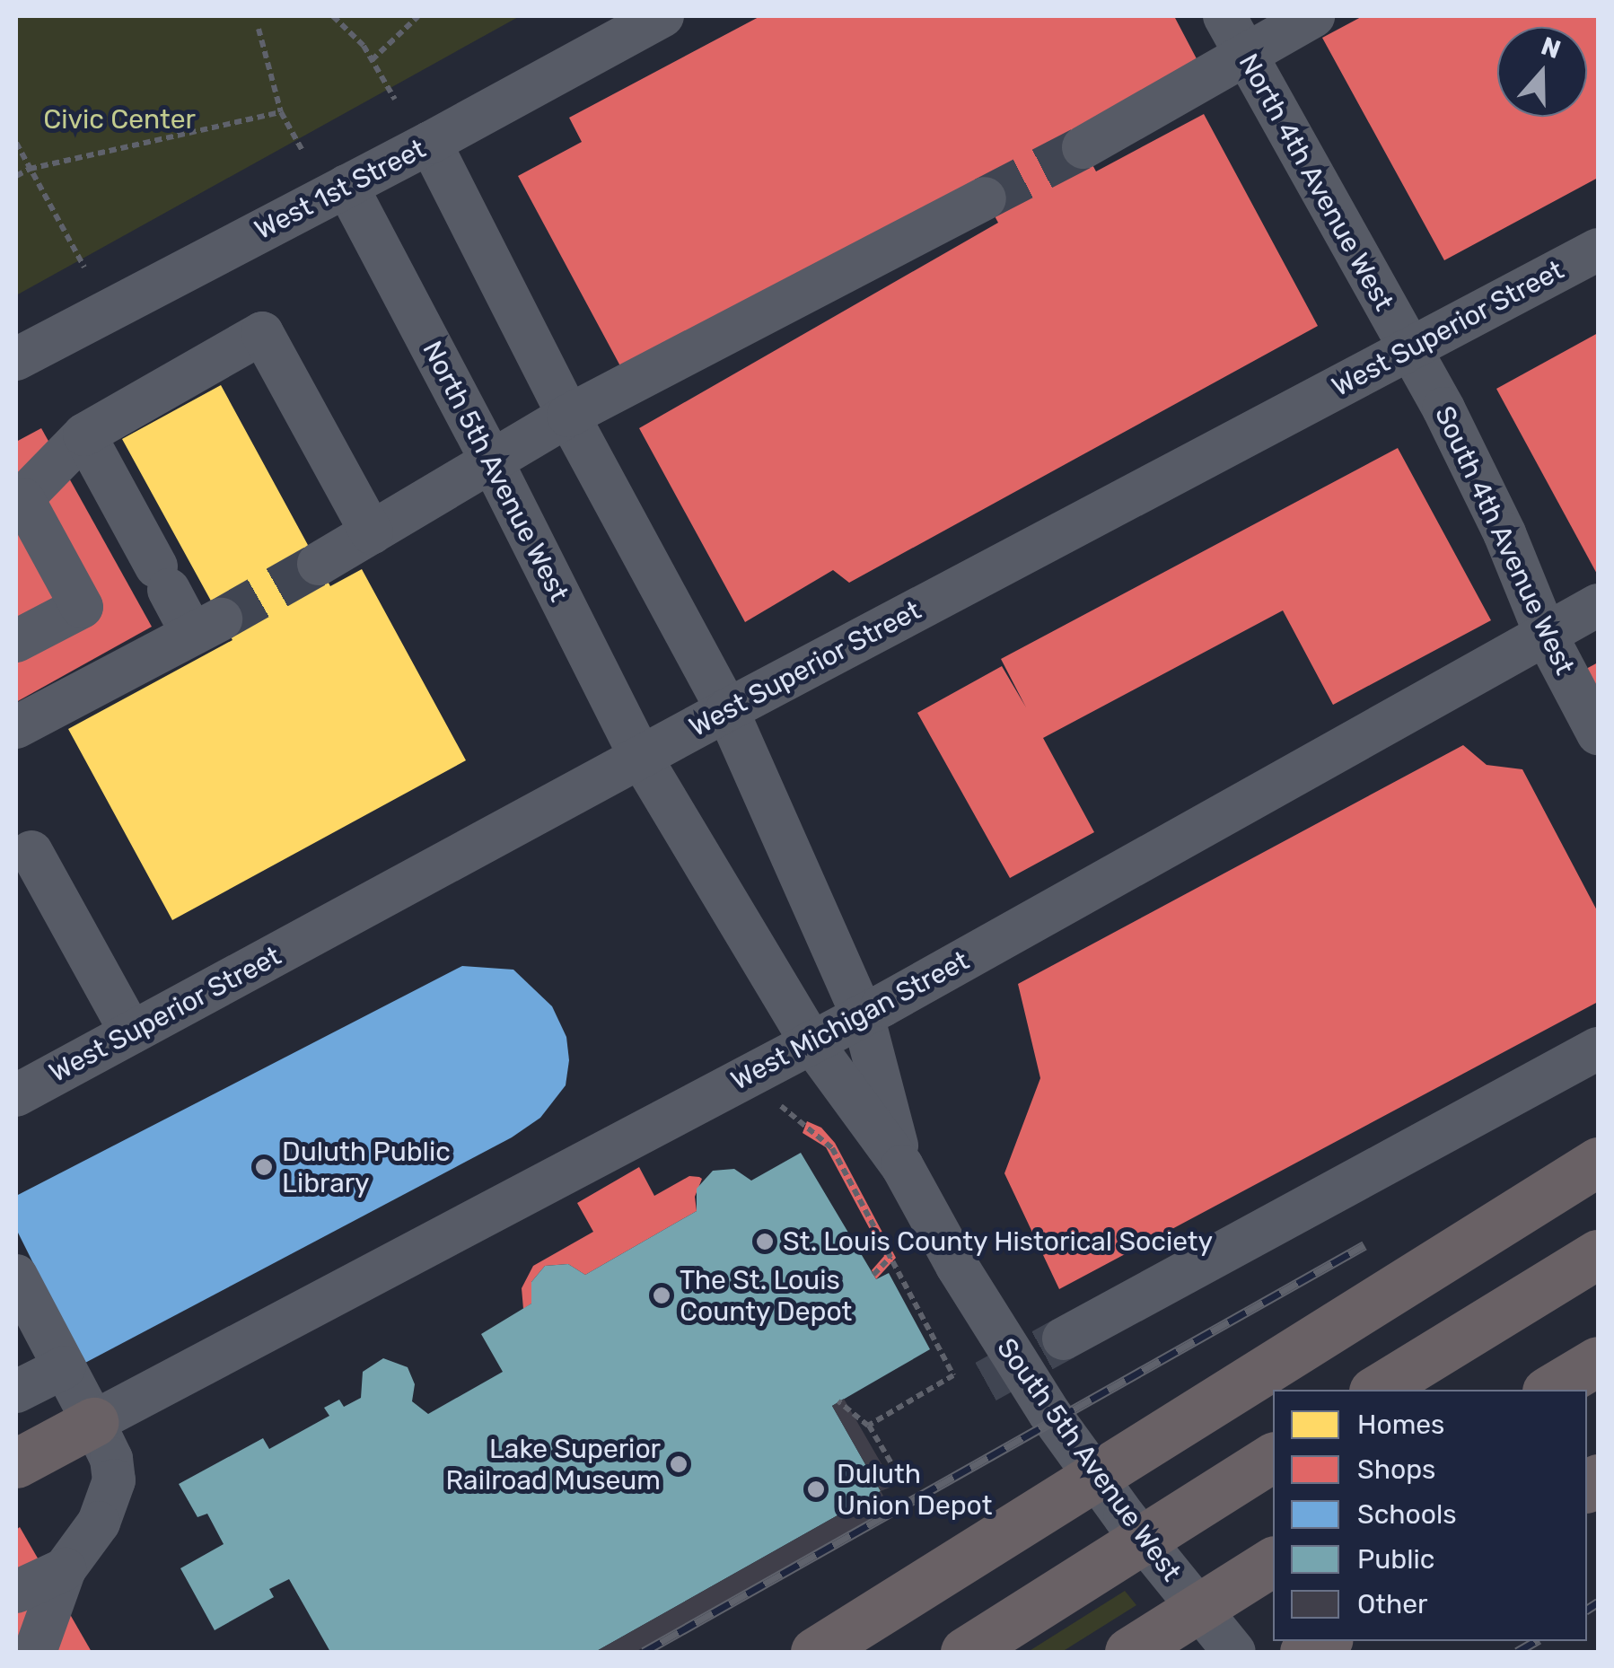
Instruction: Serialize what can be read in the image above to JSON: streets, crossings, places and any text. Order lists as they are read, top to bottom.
{
  "streets": {
    "street": [
      "North 4th Avenue West",
      "West 1st Street",
      "West Superior Street",
      "North 5th Avenue West",
      "South 4th Avenue West",
      "West Michigan Street",
      "South 5th Avenue West"
    ]
  },
  "crossings": [
    ["North 4th Avenue West", "West Superior Street"],
    ["North 4th Avenue West", "South 4th Avenue West"],
    ["West 1st Street", "North 5th Avenue West"],
    ["West Superior Street", "North 5th Avenue West"],
    ["West Superior Street", "South 4th Avenue West"],
    ["West Superior Street", "South 5th Avenue West"],
    ["North 5th Avenue West", "South 5th Avenue West"],
    ["South 4th Avenue West", "West Michigan Street"],
    ["West Michigan Street", "South 5th Avenue West"]
  ],
  "parks": ["Civic Center"],
  "places": [
    "Duluth Public Library",
    "St. Louis County Historical Society",
    "The St. Louis County Depot",
    "Lake Superior Railroad Museum",
    "Duluth Union Depot"
  ],
  "legend": [
    "Homes",
    "Shops",
    "Schools",
    "Public",
    "Other"
  ],
  "north": "top"
}
